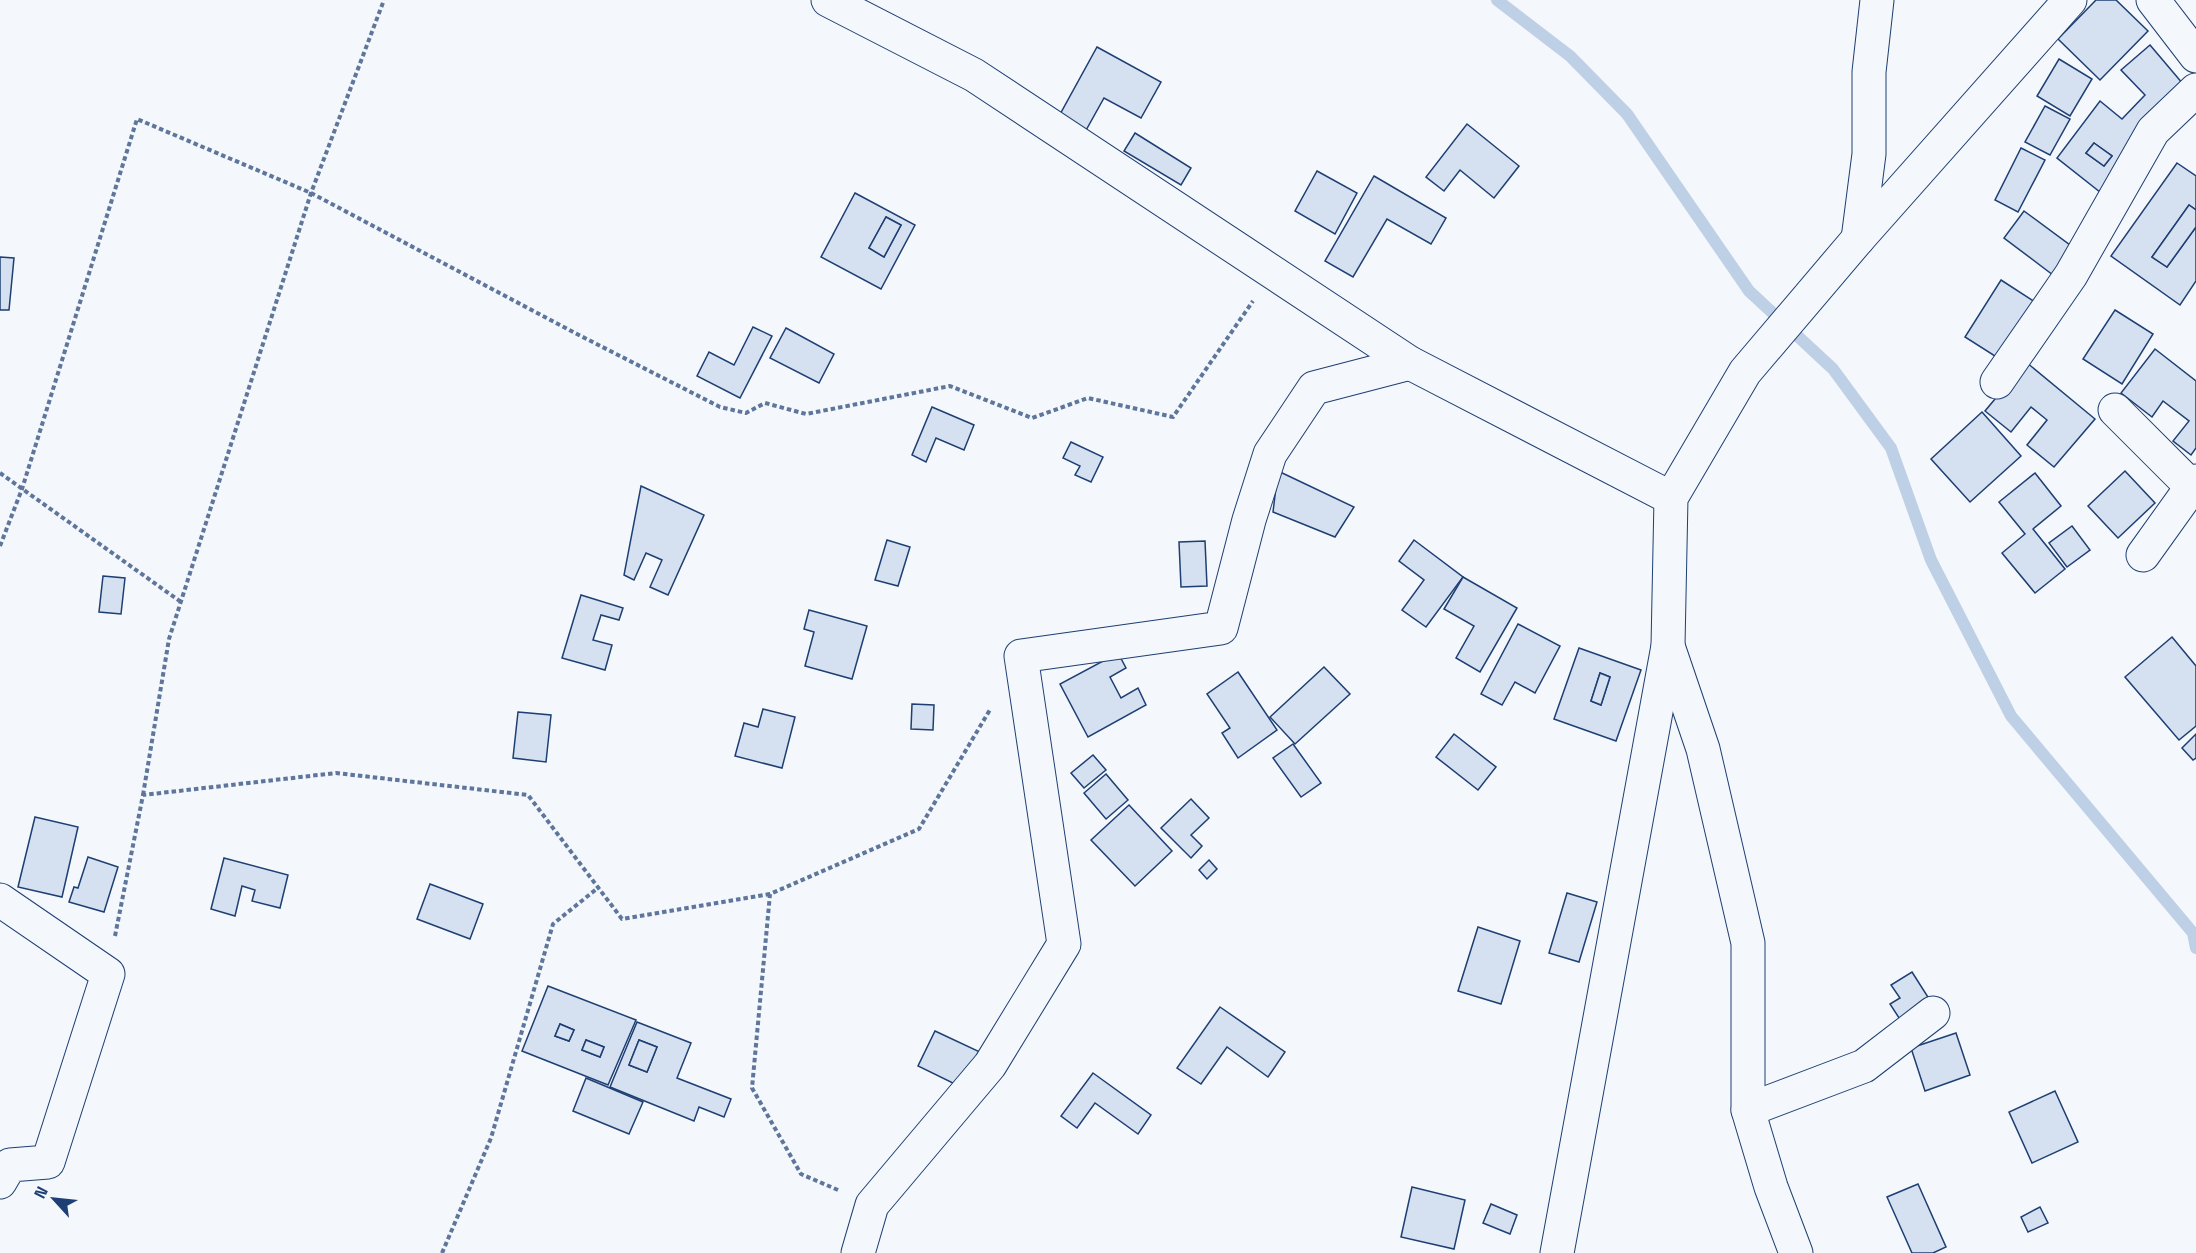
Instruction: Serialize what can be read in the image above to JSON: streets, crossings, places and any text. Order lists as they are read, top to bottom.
{
  "north": "top left"
}
